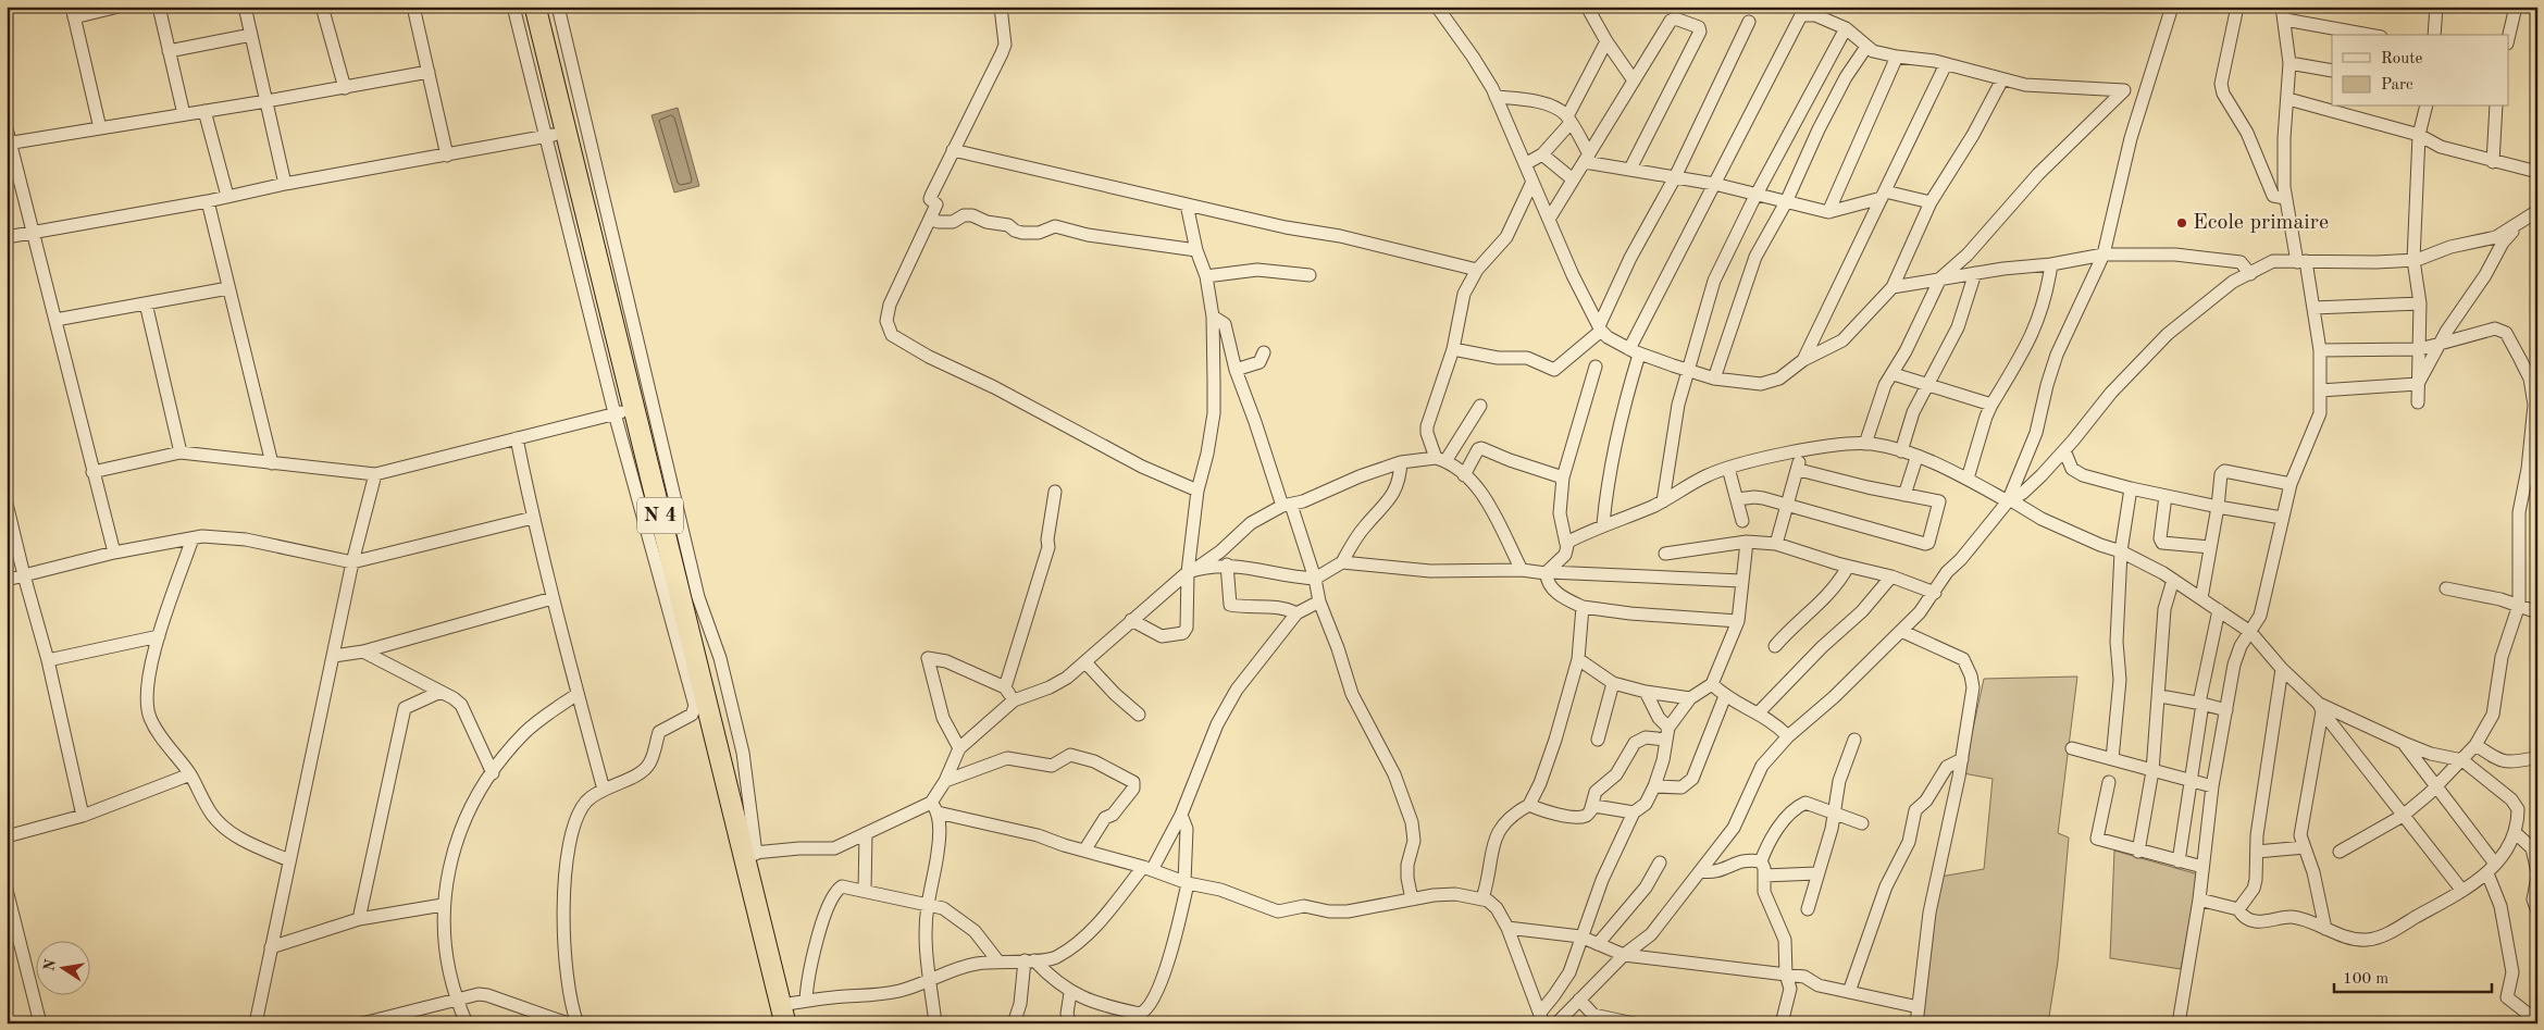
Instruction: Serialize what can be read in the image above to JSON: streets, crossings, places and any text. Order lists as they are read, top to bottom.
{
  "streets": {
    "highway": ["N 4"]
  },
  "places": ["Ecole primaire"],
  "legend": ["Route", "Parc"],
  "scale_bar": "100 m",
  "north": "left"
}
